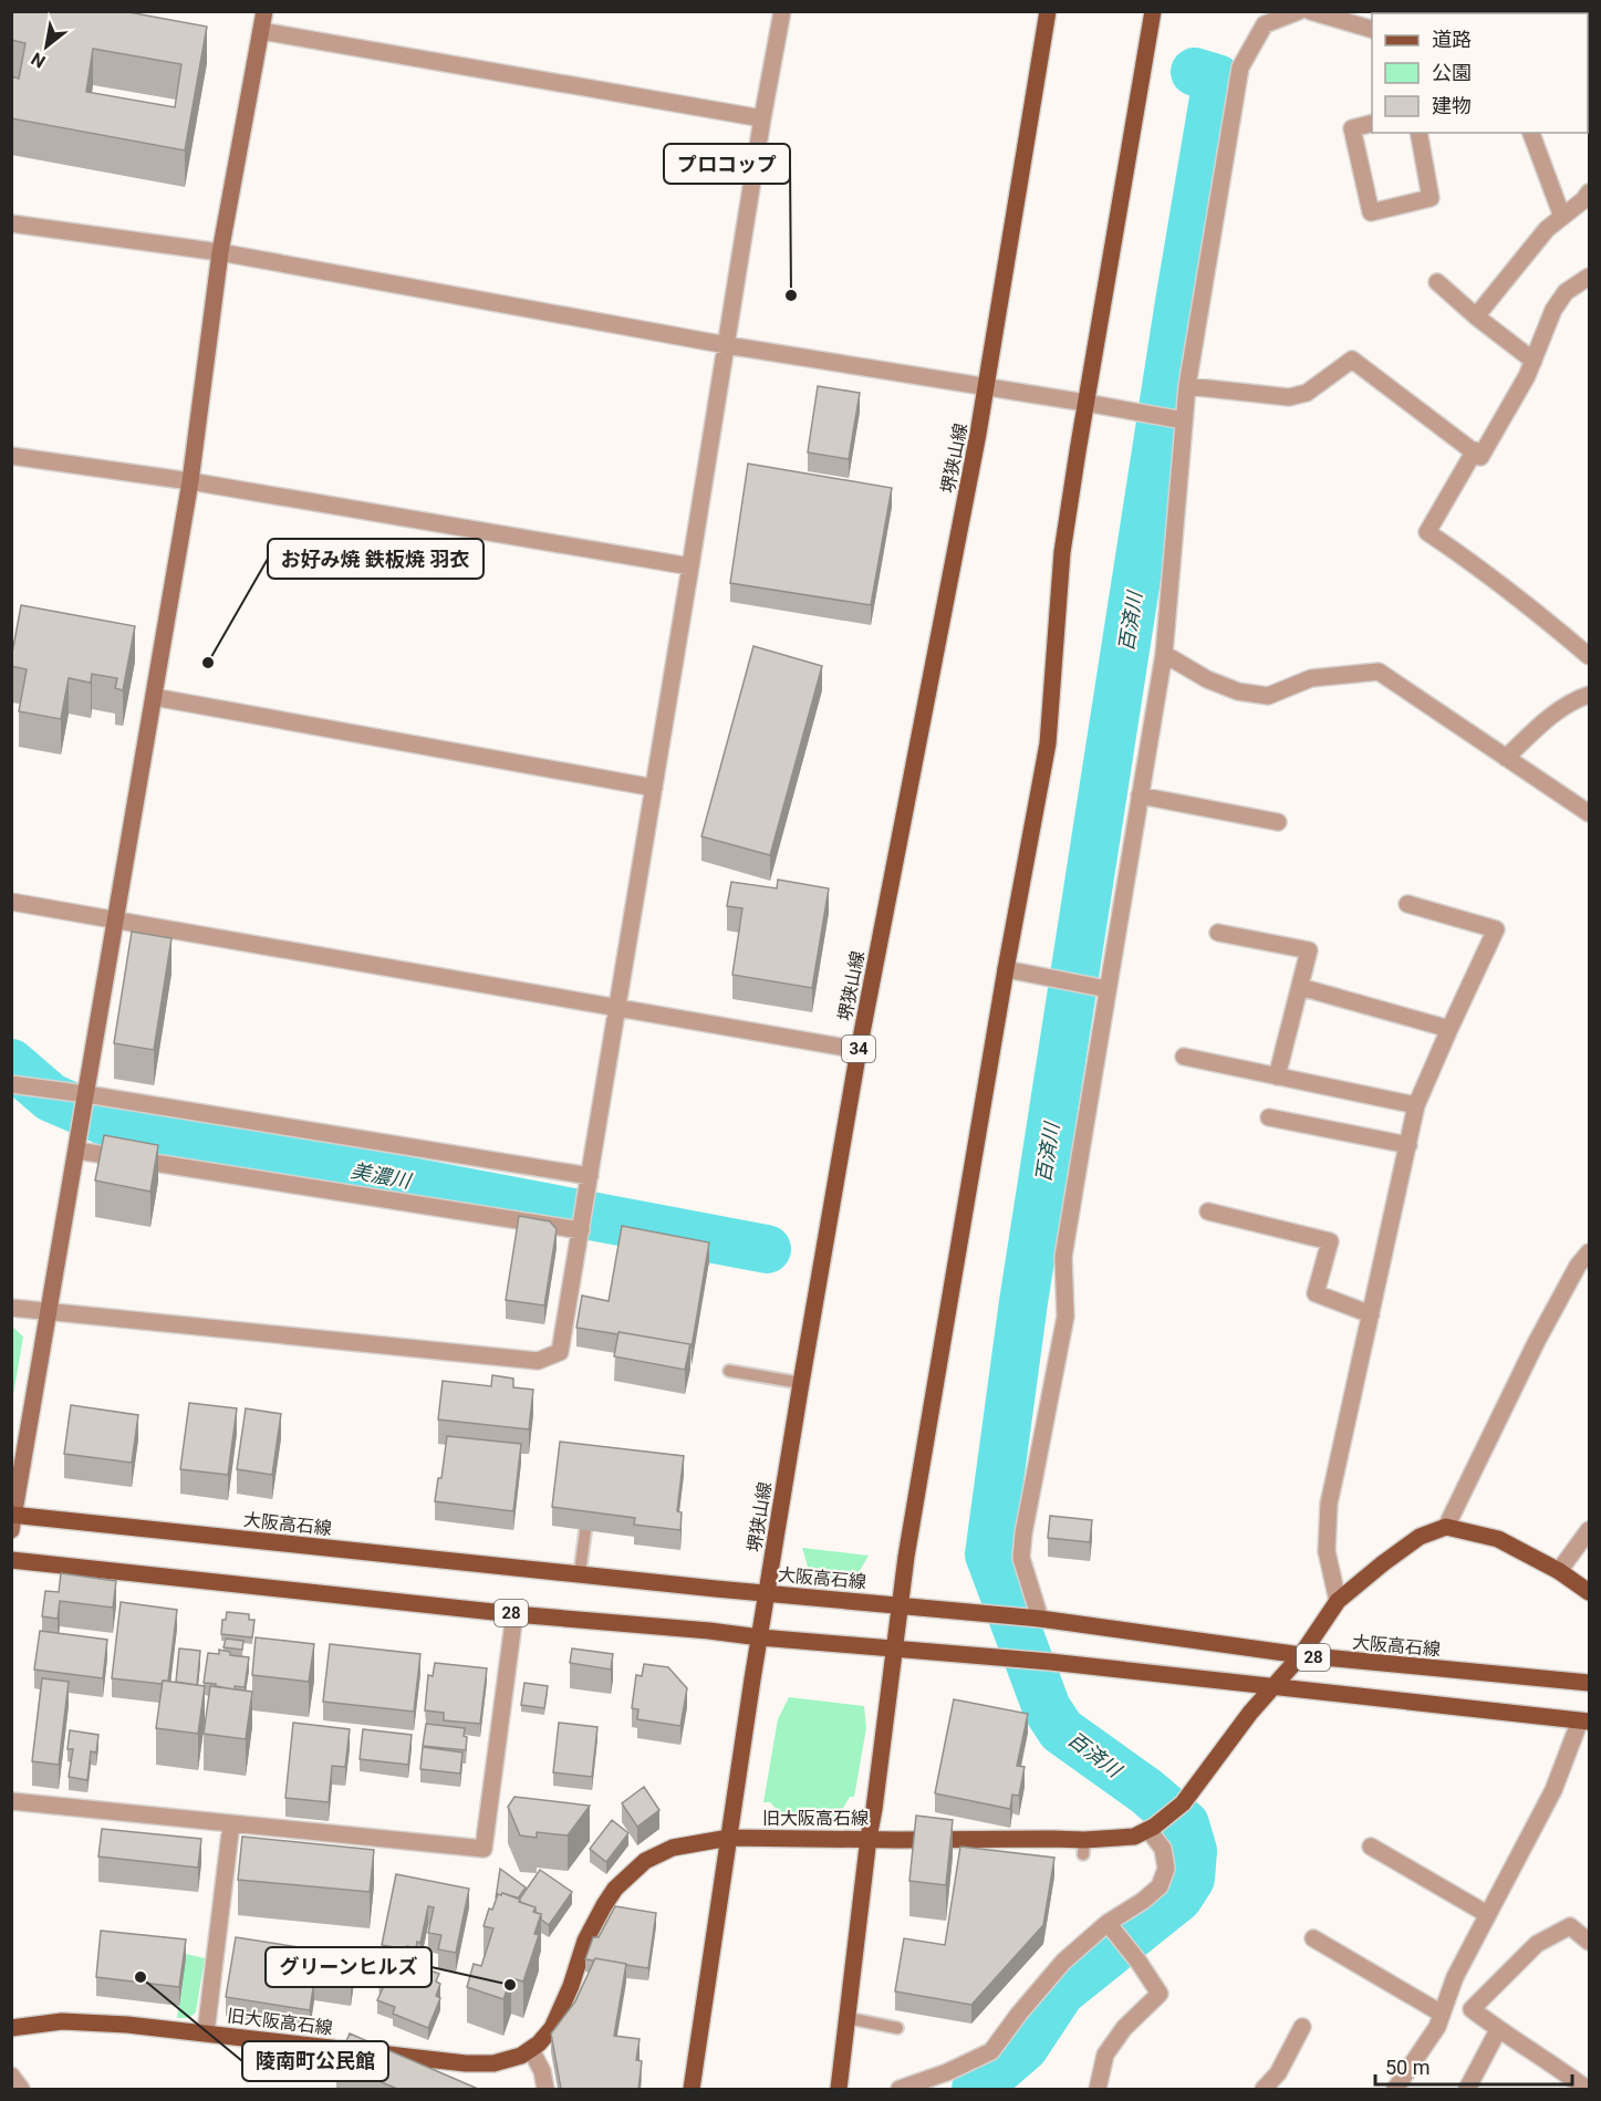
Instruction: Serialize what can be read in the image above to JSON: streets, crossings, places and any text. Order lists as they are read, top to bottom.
{
  "streets": {
    "main road": [
      "堺狭山線",
      "34",
      "大阪高石線",
      "28",
      "旧大阪高石線"
    ]
  },
  "crossings": [
    ["堺狭山線", "大阪高石線"],
    ["堺狭山線", "28"],
    ["堺狭山線", "旧大阪高石線"],
    ["大阪高石線", "旧大阪高石線"],
    ["28", "旧大阪高石線"]
  ],
  "water": ["百済川", "美濃川"],
  "places": [
    "プロコップ",
    "お好み焼 鉄板焼 羽衣",
    "陵南町公民館",
    "グリーンヒルズ"
  ],
  "legend": ["道路", "公園", "建物"],
  "scale_bar": "50 m",
  "north": "bottom left"
}
